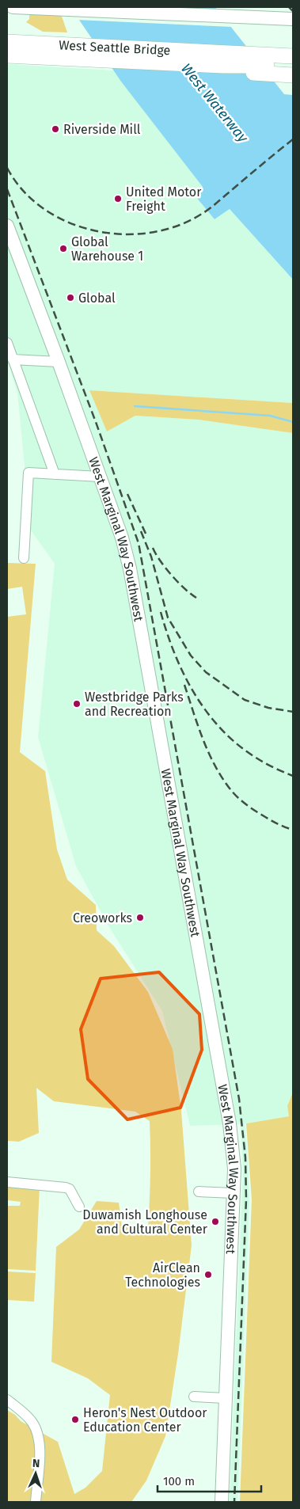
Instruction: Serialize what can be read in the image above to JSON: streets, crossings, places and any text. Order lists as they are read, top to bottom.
{
  "streets": {
    "highway": ["West Seattle Bridge"],
    "main road": ["West Marginal Way Southwest"]
  },
  "water": ["West Waterway"],
  "places": [
    "Riverside Mill",
    "United Motor Freight",
    "Global Warehouse 1",
    "Global",
    "Westbridge Parks and Recreation",
    "Creoworks",
    "Duwamish Longhouse and Cultural Center",
    "AirClean Technologies",
    "Heron's Nest Outdoor Education Center"
  ],
  "scale_bar": "100 m",
  "north": "top"
}
